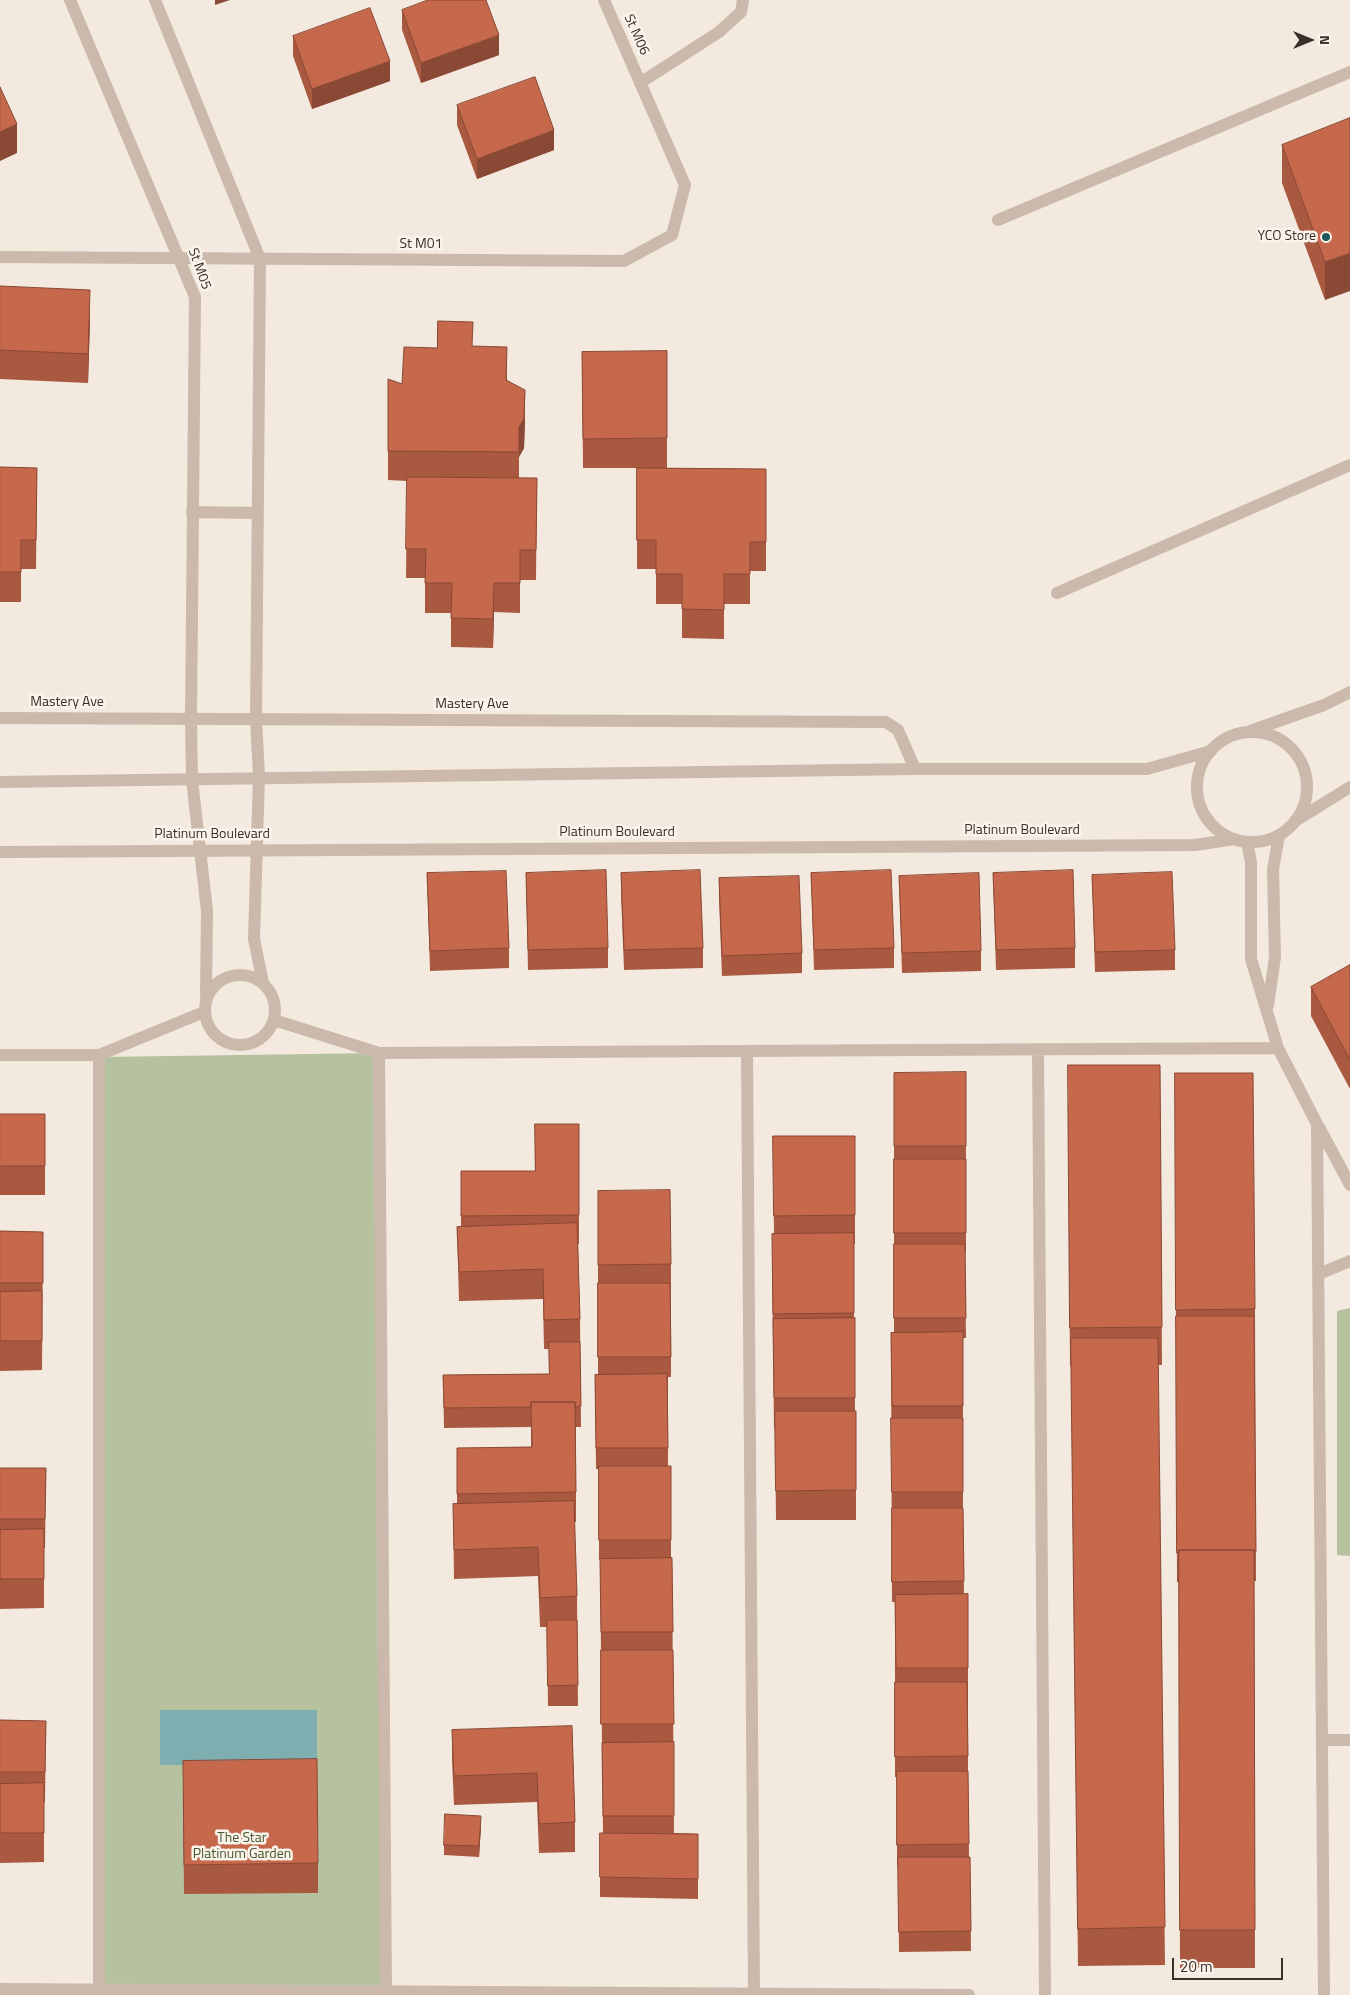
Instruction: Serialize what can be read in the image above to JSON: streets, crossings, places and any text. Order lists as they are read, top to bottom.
{
  "streets": {
    "street": [
      "St M06",
      "St M01",
      "St M05",
      "Mastery Ave",
      "Platinum Boulevard"
    ]
  },
  "crossings": [
    ["St M06", "St M01"],
    ["St M01", "St M05"],
    ["St M05", "Mastery Ave"],
    ["St M05", "Platinum Boulevard"]
  ],
  "parks": ["The Star Platinum Garden"],
  "places": ["YCO Store"],
  "scale_bar": "20 m",
  "north": "right"
}
